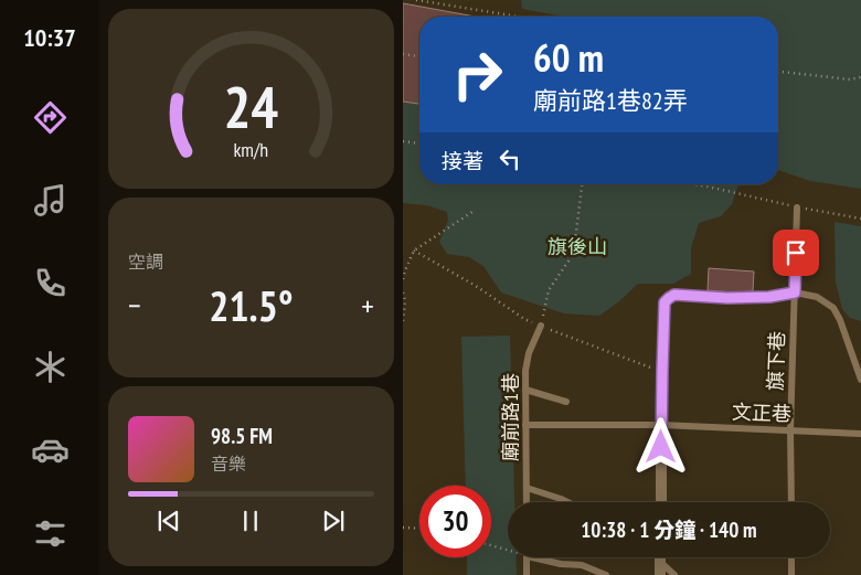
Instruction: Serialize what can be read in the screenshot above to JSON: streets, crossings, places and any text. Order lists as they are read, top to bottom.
{
  "streets": {
    "lane": ["旗下巷", "文正巷", "廟前路1巷"]
  },
  "crossings": [
    ["旗下巷", "文正巷"],
    ["文正巷", "廟前路1巷"]
  ],
  "parks": ["旗後山"],
  "page": {
    "tabs": "10:37",
    "turn": ["60 m", "廟前路1巷82弄"],
    "then": "接著",
    "tile": "空調",
    "heat": ["−", "21.5°", "+"],
    "song": ["98.5 FM", "音樂"],
    "limit": "30",
    "trip": "10:38 · 1 分鐘 · 140 m",
    "gauge": ["24", "km/h"]
  }
}
